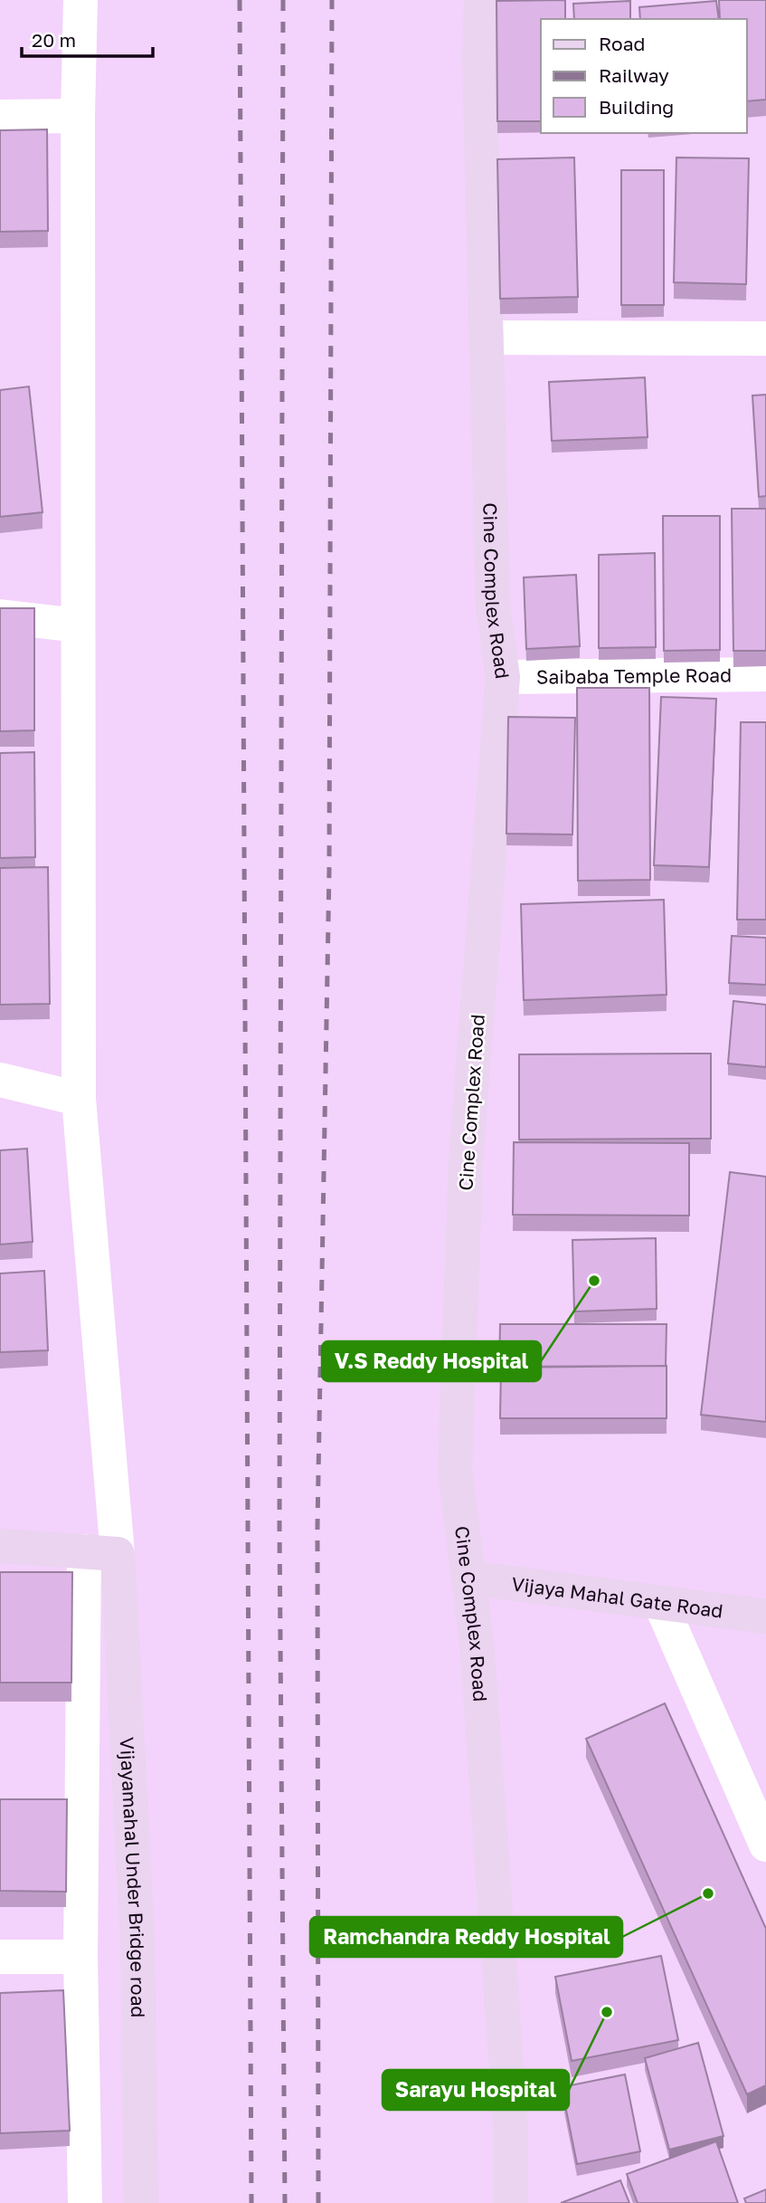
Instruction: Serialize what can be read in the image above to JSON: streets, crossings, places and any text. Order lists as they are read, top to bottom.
{
  "streets": {
    "main road": ["Cine Complex Road", "Vijaya Mahal Gate Road", "Vijayamahal Under Bridge road"],
    "street": ["Saibaba Temple Road"]
  },
  "crossings": [
    ["Cine Complex Road", "Saibaba Temple Road"],
    ["Cine Complex Road", "Vijaya Mahal Gate Road"]
  ],
  "places": ["V.S Reddy Hospital", "Ramchandra Reddy Hospital", "Sarayu Hospital"],
  "legend": ["Road", "Railway", "Building"],
  "scale_bar": "20 m"
}
